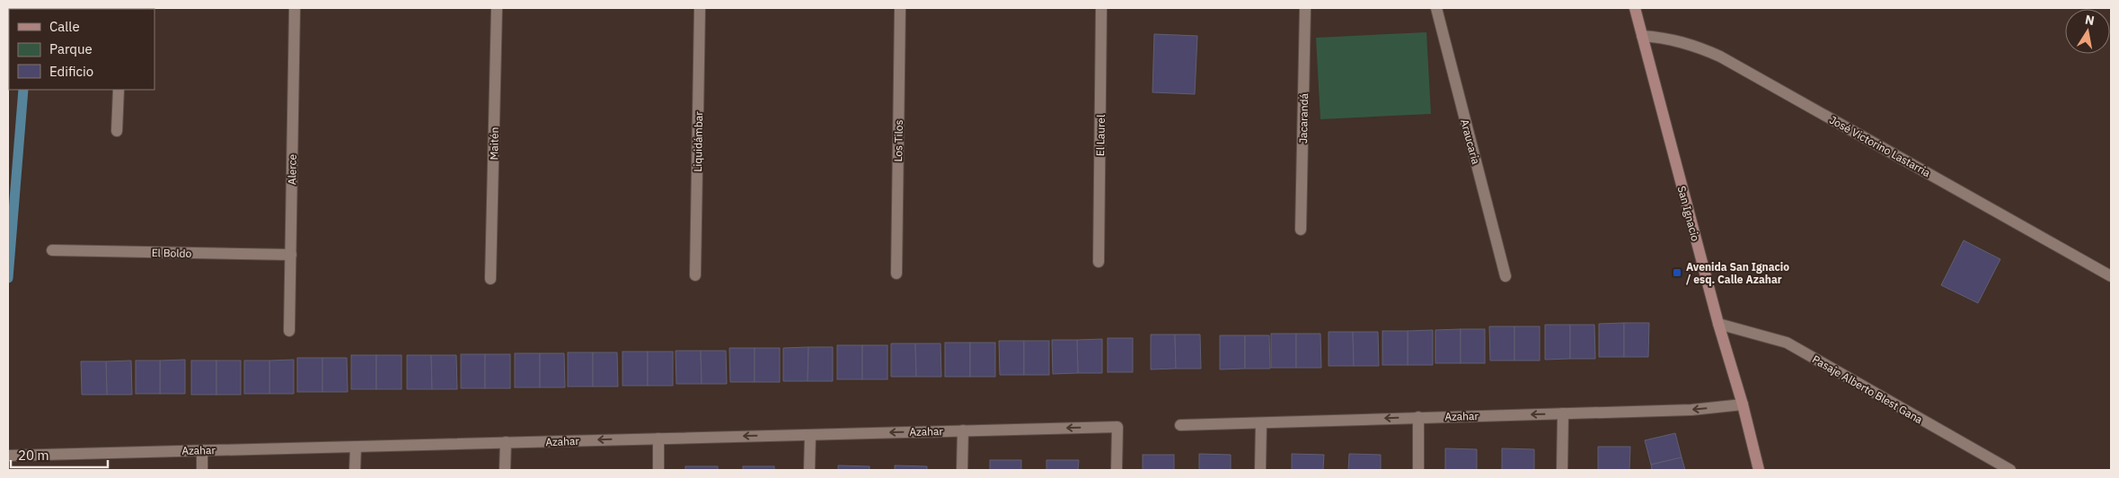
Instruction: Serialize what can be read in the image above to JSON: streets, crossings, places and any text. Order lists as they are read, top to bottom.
{
  "streets": {
    "main road": ["San Ignacio"],
    "street": [
      "Jacarandá",
      "El Laurel",
      "Los Tilos",
      "Liquidámbar",
      "Araucaria",
      "Maitén",
      "José Victorino Lastarria",
      "Alerce",
      "El Boldo",
      "Pasaje Alberto Blest Gana",
      "Azahar"
    ]
  },
  "crossings": [
    ["José Victorino Lastarria", "San Ignacio"],
    ["Alerce", "El Boldo"],
    ["San Ignacio", "Pasaje Alberto Blest Gana"],
    ["San Ignacio", "Azahar"]
  ],
  "one_way": ["Azahar"],
  "places": {
    "transit": ["Avenida San Ignacio / esq. Calle Azahar"]
  },
  "legend": ["Calle", "Parque", "Edificio"],
  "scale_bar": "20 m",
  "north": "top"
}
